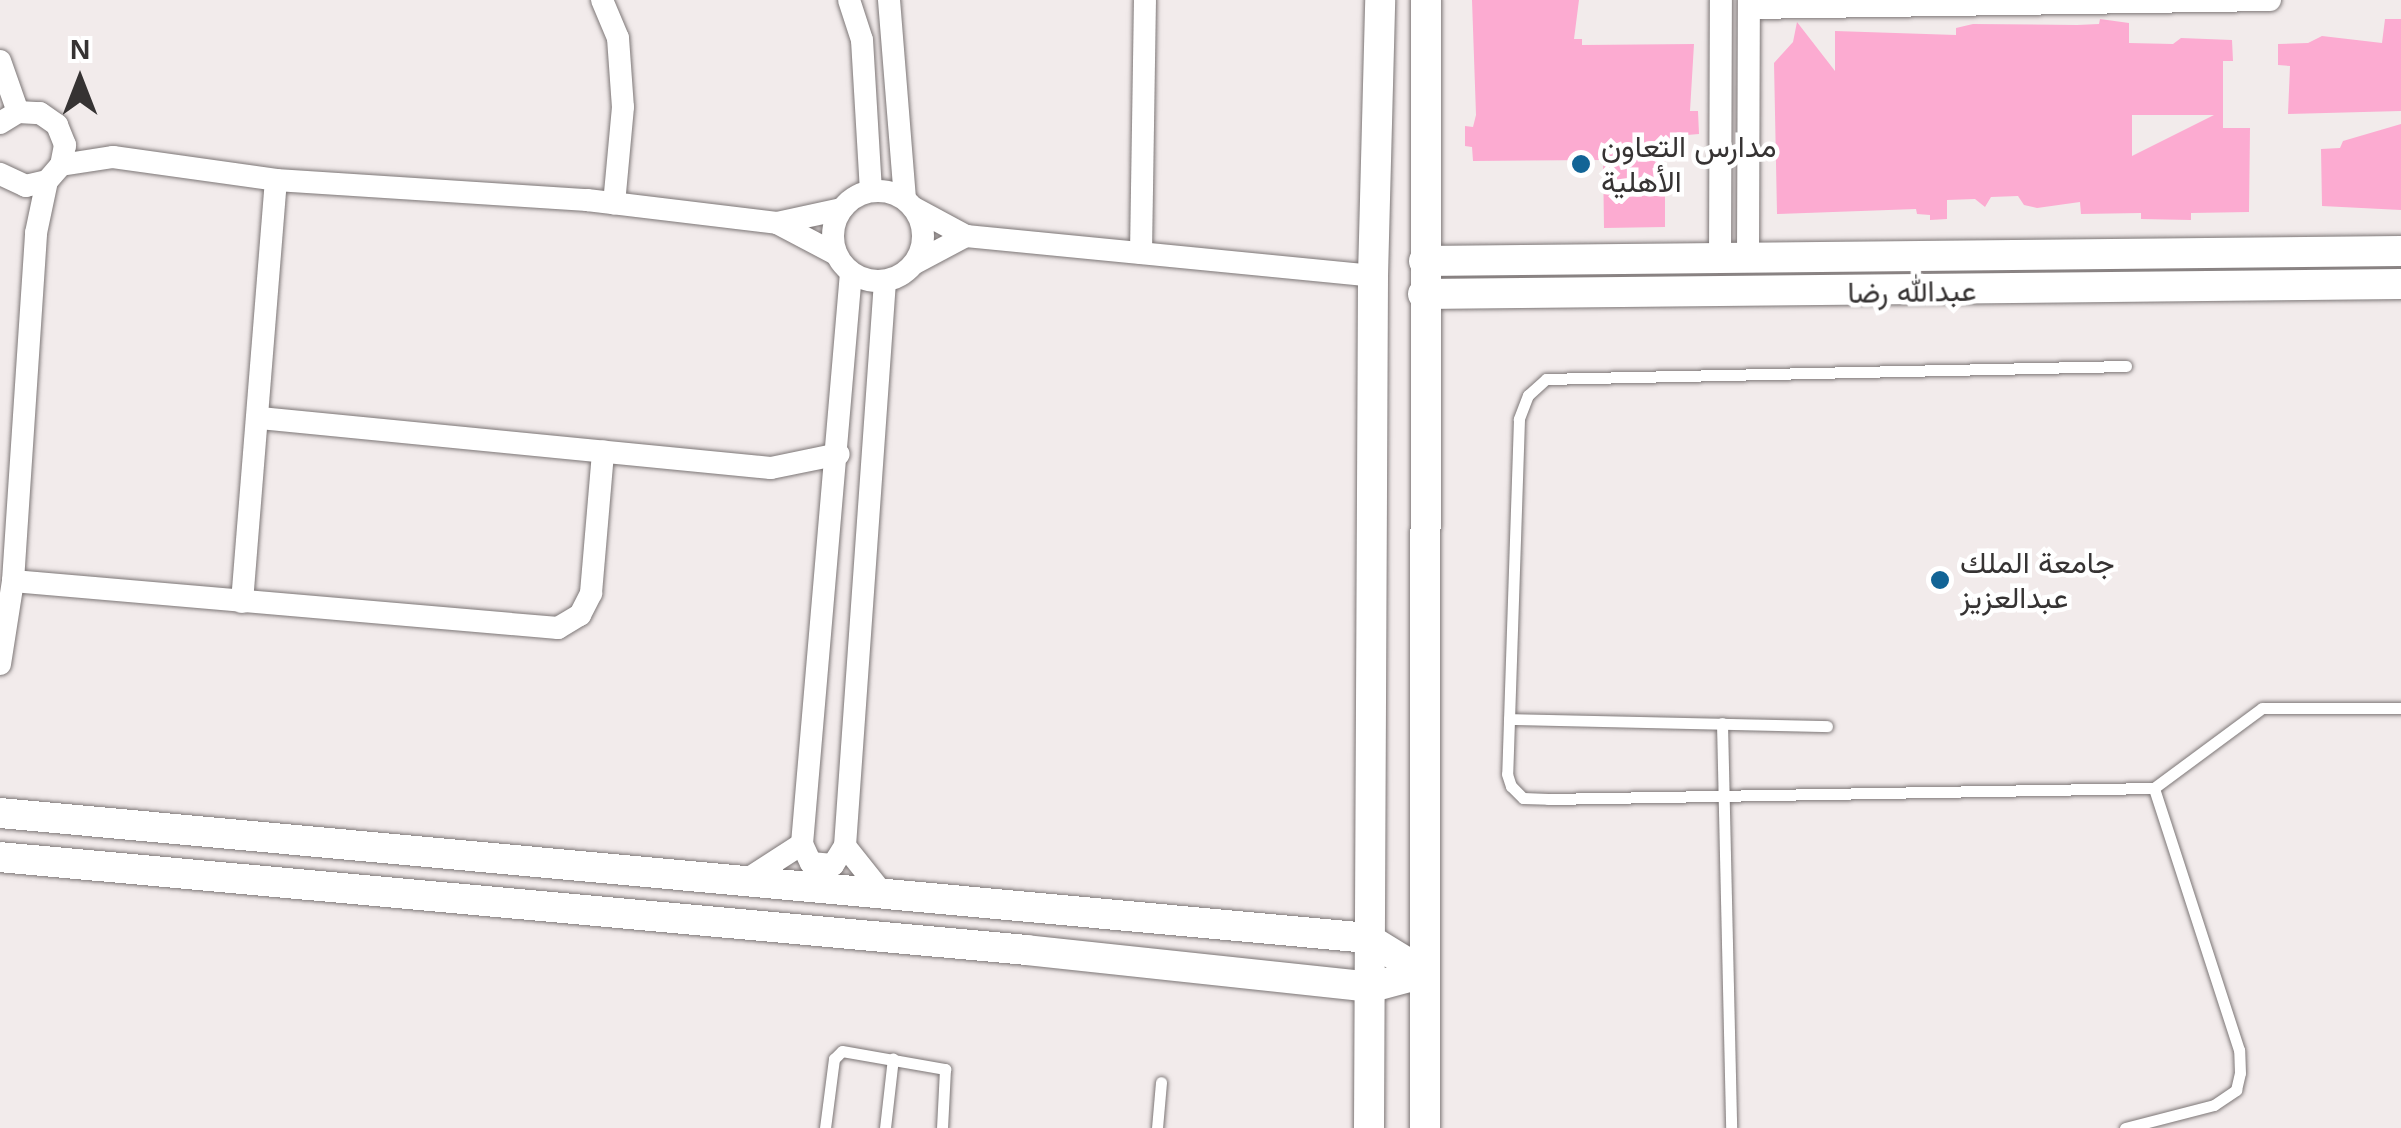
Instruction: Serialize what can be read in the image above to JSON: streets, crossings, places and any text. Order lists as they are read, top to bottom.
{
  "streets": {
    "street": ["عبدالله رضا"]
  },
  "places": ["مدارس التعاون الأهلية", "جامعة الملك عبدالعزيز"],
  "north": "top"
}
